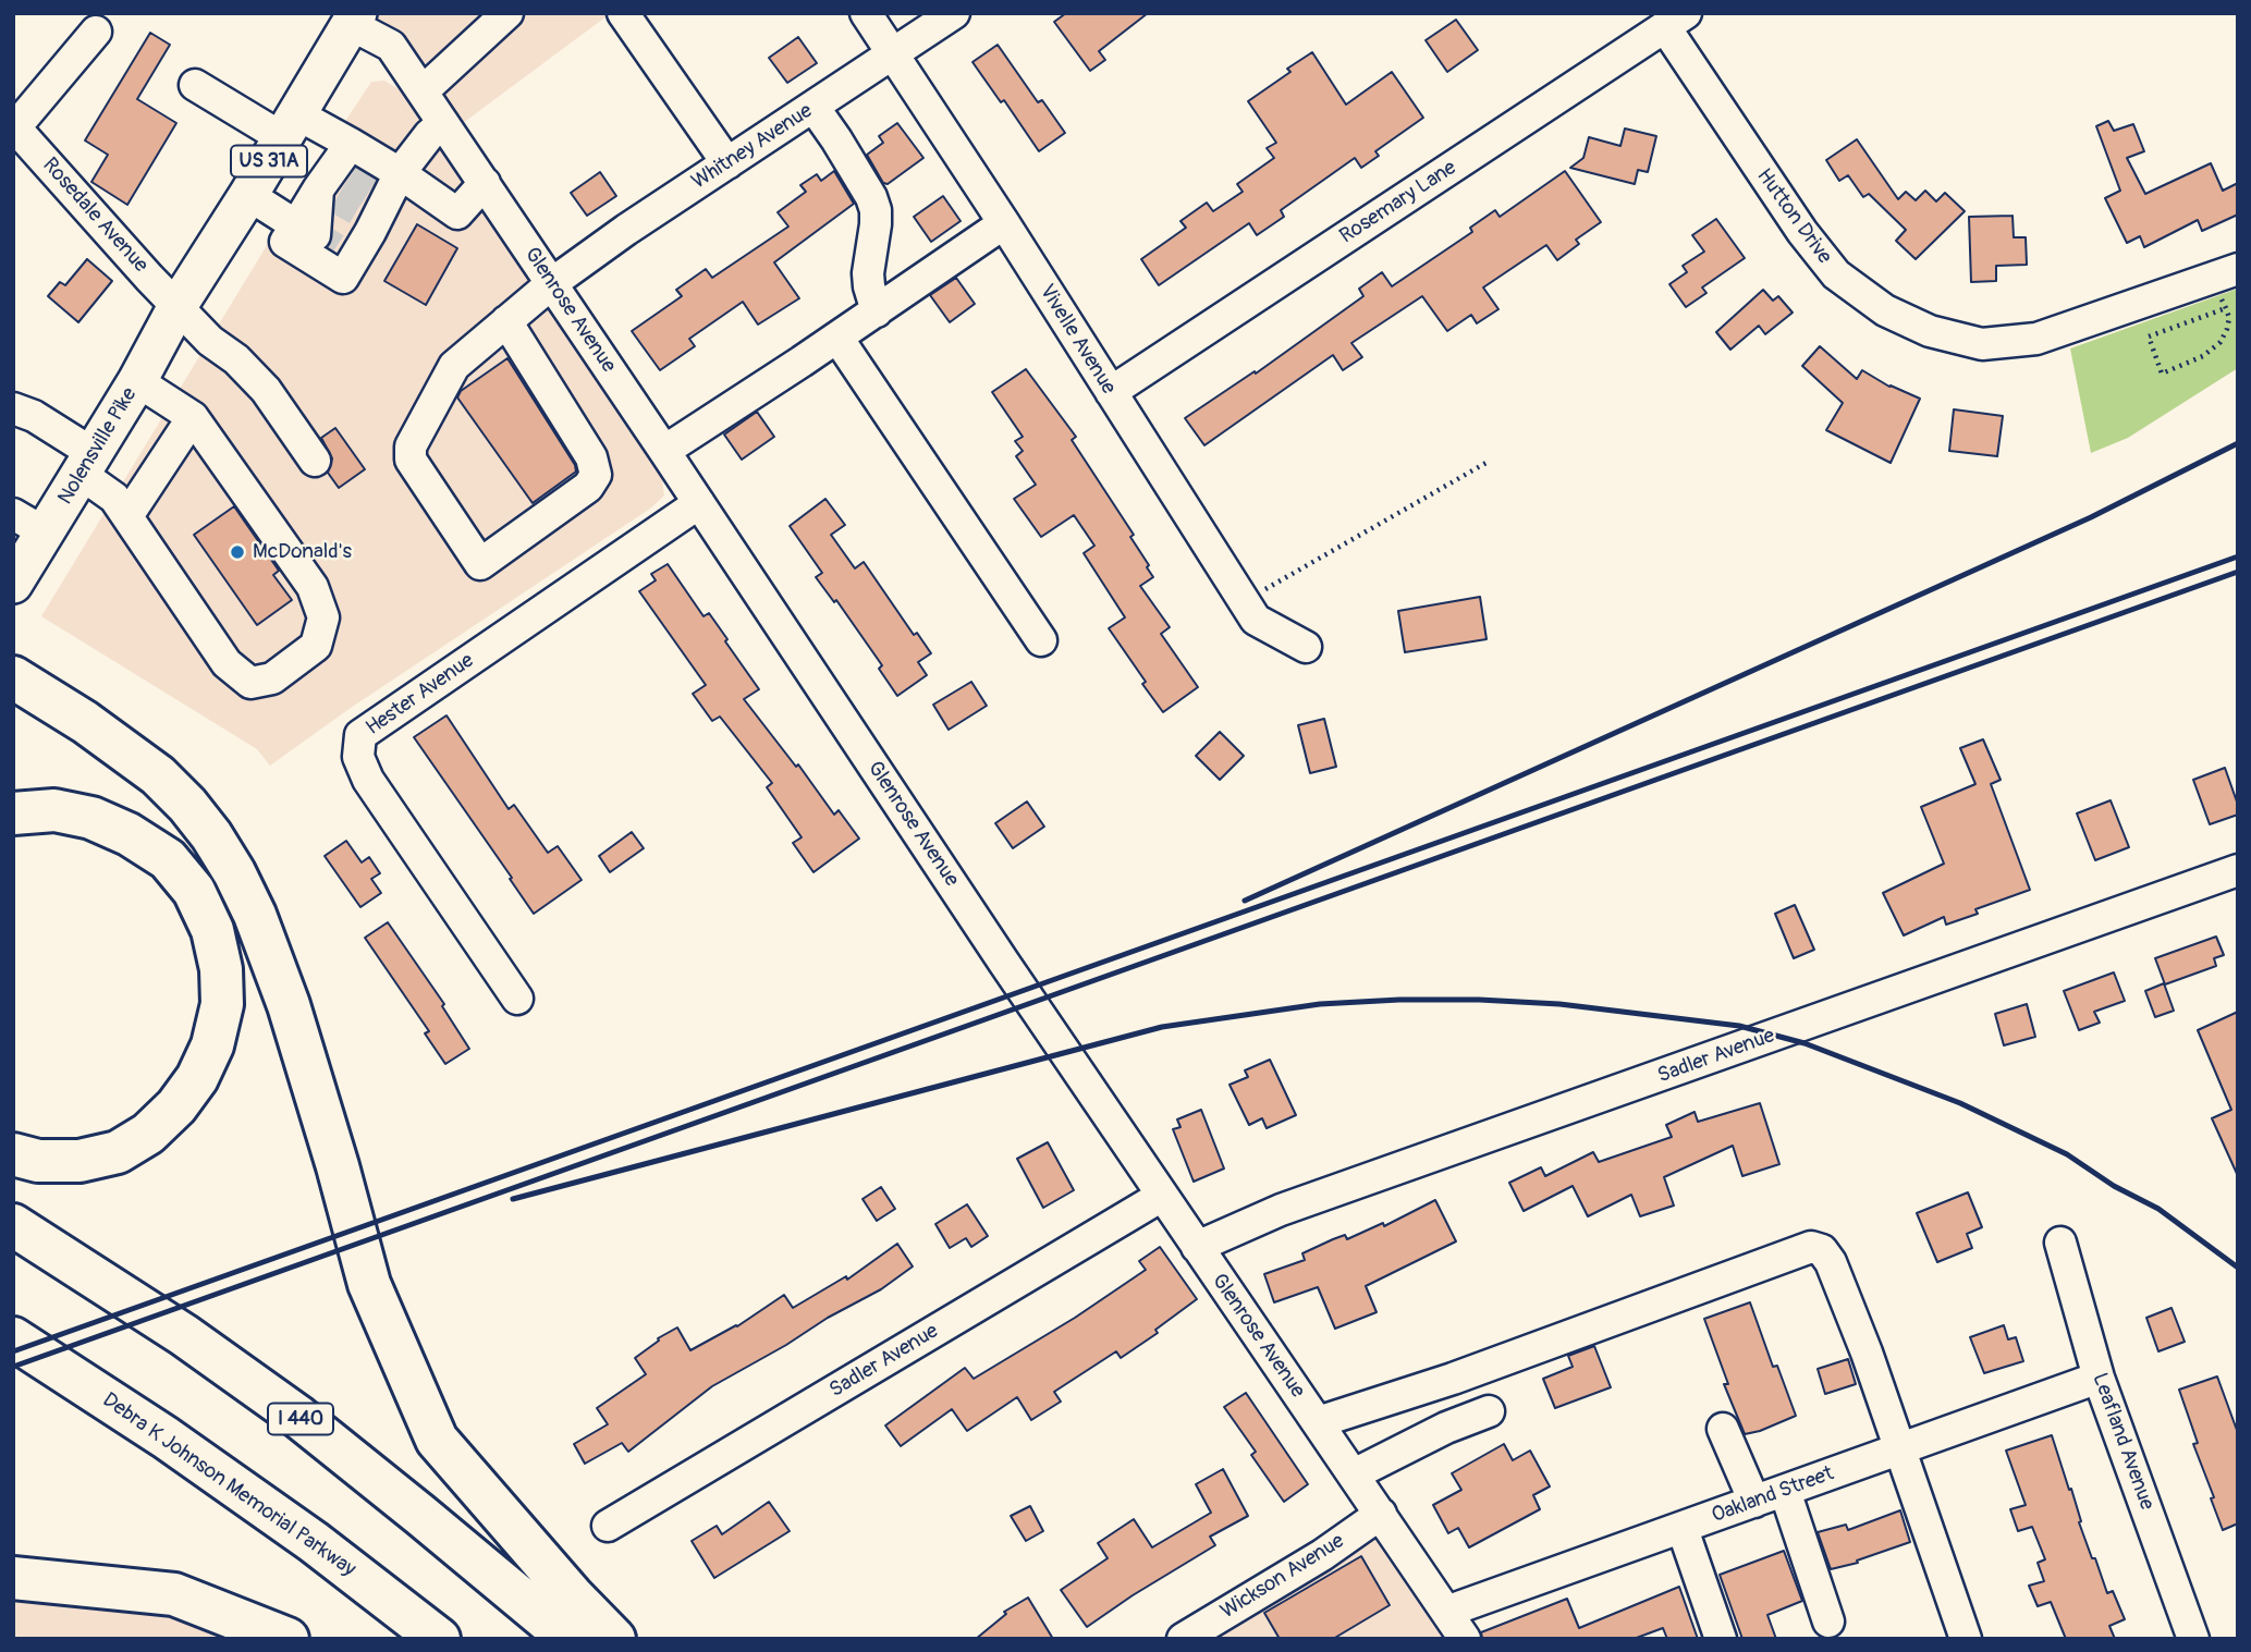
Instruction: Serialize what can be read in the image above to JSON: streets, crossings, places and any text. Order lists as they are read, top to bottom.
{
  "streets": {
    "highway": ["I 440", "Debra K Johnson Memorial Parkway"],
    "main road": ["US 31A", "Nolensville Pike"],
    "street": [
      "Whitney Avenue",
      "Rosemary Lane",
      "Rosedale Avenue",
      "Hutton Drive",
      "Glenrose Avenue",
      "Vivelle Avenue",
      "Hester Avenue",
      "Sadler Avenue",
      "Leafland Avenue",
      "Oakland Street",
      "Wickson Avenue"
    ]
  },
  "crossings": [
    ["Whitney Avenue", "Glenrose Avenue"],
    ["Whitney Avenue", "Vivelle Avenue"],
    ["US 31A", "Rosedale Avenue"],
    ["US 31A", "Glenrose Avenue"],
    ["US 31A", "Nolensville Pike"],
    ["Rosemary Lane", "Hutton Drive"],
    ["Rosemary Lane", "Vivelle Avenue"],
    ["Rosedale Avenue", "Nolensville Pike"],
    ["Glenrose Avenue", "Hester Avenue"],
    ["Glenrose Avenue", "Sadler Avenue"],
    ["Glenrose Avenue", "Oakland Street"],
    ["Glenrose Avenue", "Wickson Avenue"],
    ["Leafland Avenue", "Oakland Street"]
  ],
  "places": ["McDonald's"]
}
